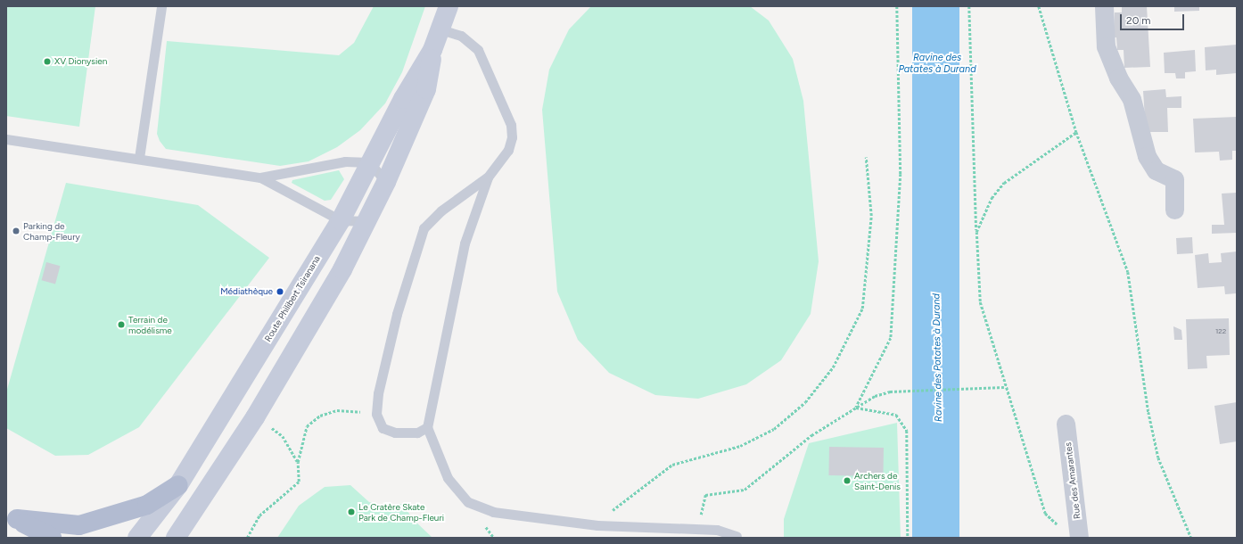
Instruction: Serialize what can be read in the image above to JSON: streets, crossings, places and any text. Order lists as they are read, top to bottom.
{
  "streets": {
    "main road": ["Route Philibert Tsiranana"],
    "street": ["Rue des Amarantes"]
  },
  "water": ["Ravine des Patates à Durand"],
  "places": [
    "XV Dionysien",
    "Parking de Champ-Fleury",
    "Médiathèque",
    "Terrain de modélisme",
    "Archers de Saint-Denis",
    "Le Cratère Skate Park de Champ-Fleuri"
  ],
  "house_numbers": ["122"],
  "scale_bar": "20 m"
}
